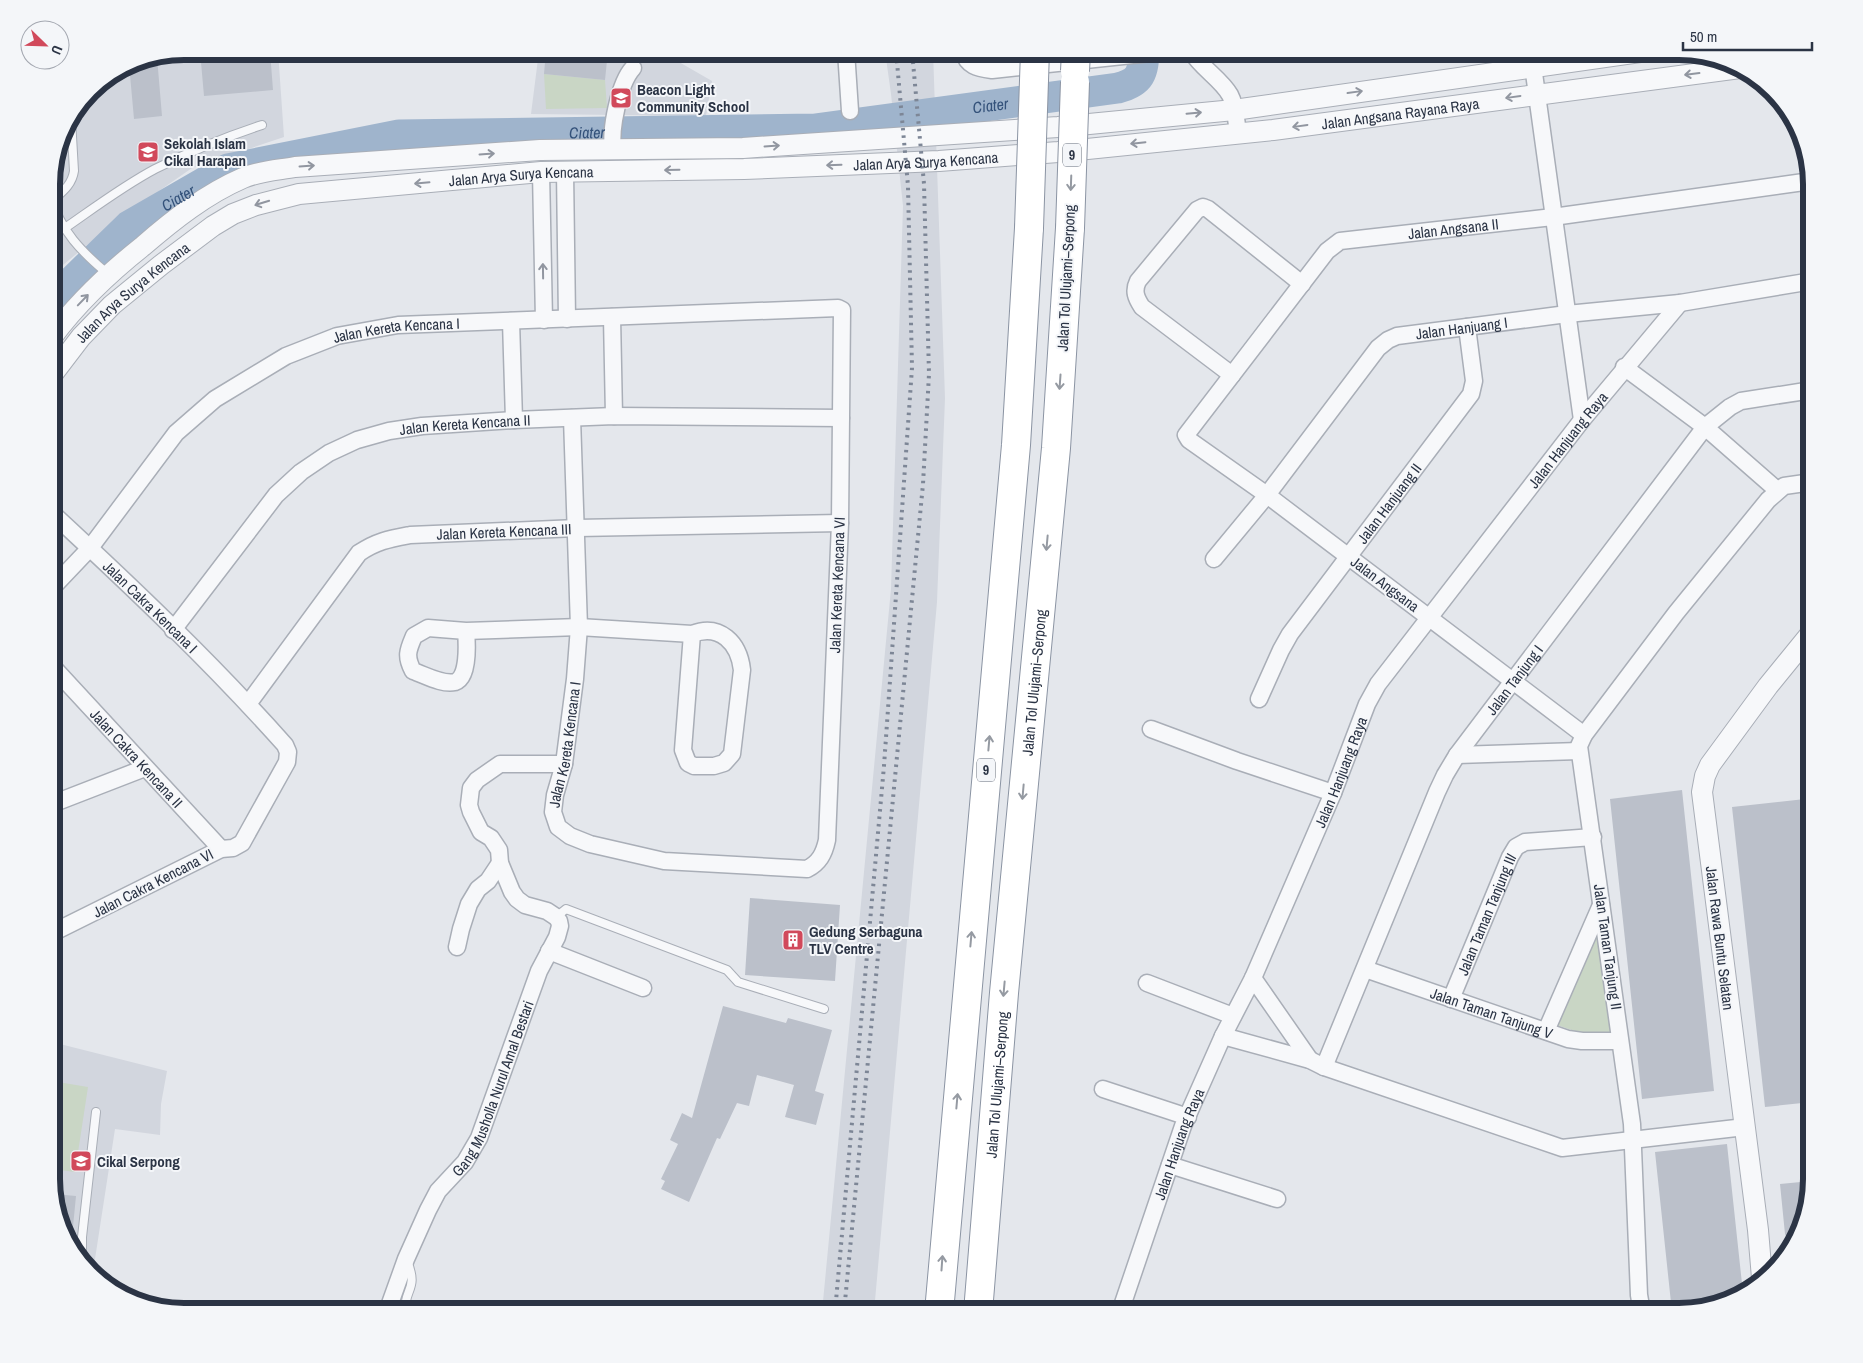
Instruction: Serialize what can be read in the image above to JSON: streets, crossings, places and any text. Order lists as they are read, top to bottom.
{
  "streets": {
    "highway": ["9", "Jalan Tol Ulujami–Serpong"],
    "street": [
      "Jalan Angsana Rayana Raya",
      "Jalan Arya Surya Kencana",
      "Jalan Angsana II",
      "Jalan Hanjuang I",
      "Jalan Kereta Kencana I",
      "Jalan Kereta Kencana II",
      "Jalan Hanjuang Raya",
      "Jalan Hanjuang II",
      "Jalan Kereta Kencana III",
      "Jalan Angsana",
      "Jalan Kereta Kencana VI",
      "Jalan Cakra Kencana I",
      "Jalan Tanjung I",
      "Jalan Cakra Kencana II",
      "Jalan Cakra Kencana VI",
      "Jalan Taman Tanjung III",
      "Jalan Rawa Buntu Selatan",
      "Jalan Taman Tanjung II",
      "Jalan Taman Tanjung V",
      "Gang Musholla Nurul Amal Bestari"
    ]
  },
  "crossings": [
    ["Jalan Angsana Rayana Raya", "Jalan Arya Surya Kencana"],
    ["Jalan Angsana II", "Jalan Angsana"],
    ["Jalan Hanjuang I", "Jalan Hanjuang Raya"],
    ["Jalan Hanjuang I", "Jalan Hanjuang II"],
    ["Jalan Hanjuang I", "Jalan Angsana"],
    ["Jalan Kereta Kencana I", "Jalan Kereta Kencana II"],
    ["Jalan Kereta Kencana I", "Jalan Kereta Kencana III"],
    ["Jalan Kereta Kencana I", "Jalan Kereta Kencana VI"],
    ["Jalan Kereta Kencana I", "Jalan Cakra Kencana I"],
    ["Jalan Kereta Kencana II", "Jalan Kereta Kencana VI"],
    ["Jalan Kereta Kencana II", "Jalan Cakra Kencana I"],
    ["Jalan Hanjuang Raya", "Jalan Angsana"],
    ["Jalan Hanjuang II", "Jalan Angsana"],
    ["Jalan Kereta Kencana III", "Jalan Kereta Kencana VI"],
    ["Jalan Kereta Kencana III", "Jalan Cakra Kencana I"],
    ["Jalan Kereta Kencana III", "Jalan Cakra Kencana VI"],
    ["Jalan Angsana", "Jalan Tanjung I"],
    ["Jalan Angsana", "Jalan Taman Tanjung II"],
    ["Jalan Cakra Kencana I", "Jalan Cakra Kencana VI"],
    ["Jalan Tanjung I", "Jalan Taman Tanjung V"],
    ["Jalan Cakra Kencana II", "Jalan Cakra Kencana VI"],
    ["Jalan Taman Tanjung III", "Jalan Taman Tanjung II"],
    ["Jalan Taman Tanjung III", "Jalan Taman Tanjung V"],
    ["Jalan Taman Tanjung II", "Jalan Taman Tanjung V"]
  ],
  "water": ["Ciater"],
  "places": {
    "school or university": ["Beacon Light Community School", "Sekolah Islam Cikal Harapan", "Cikal Serpong"],
    "building": ["Gedung Serbaguna TLV Centre"]
  },
  "scale_bar": "50 m",
  "north": "bottom right"
}
